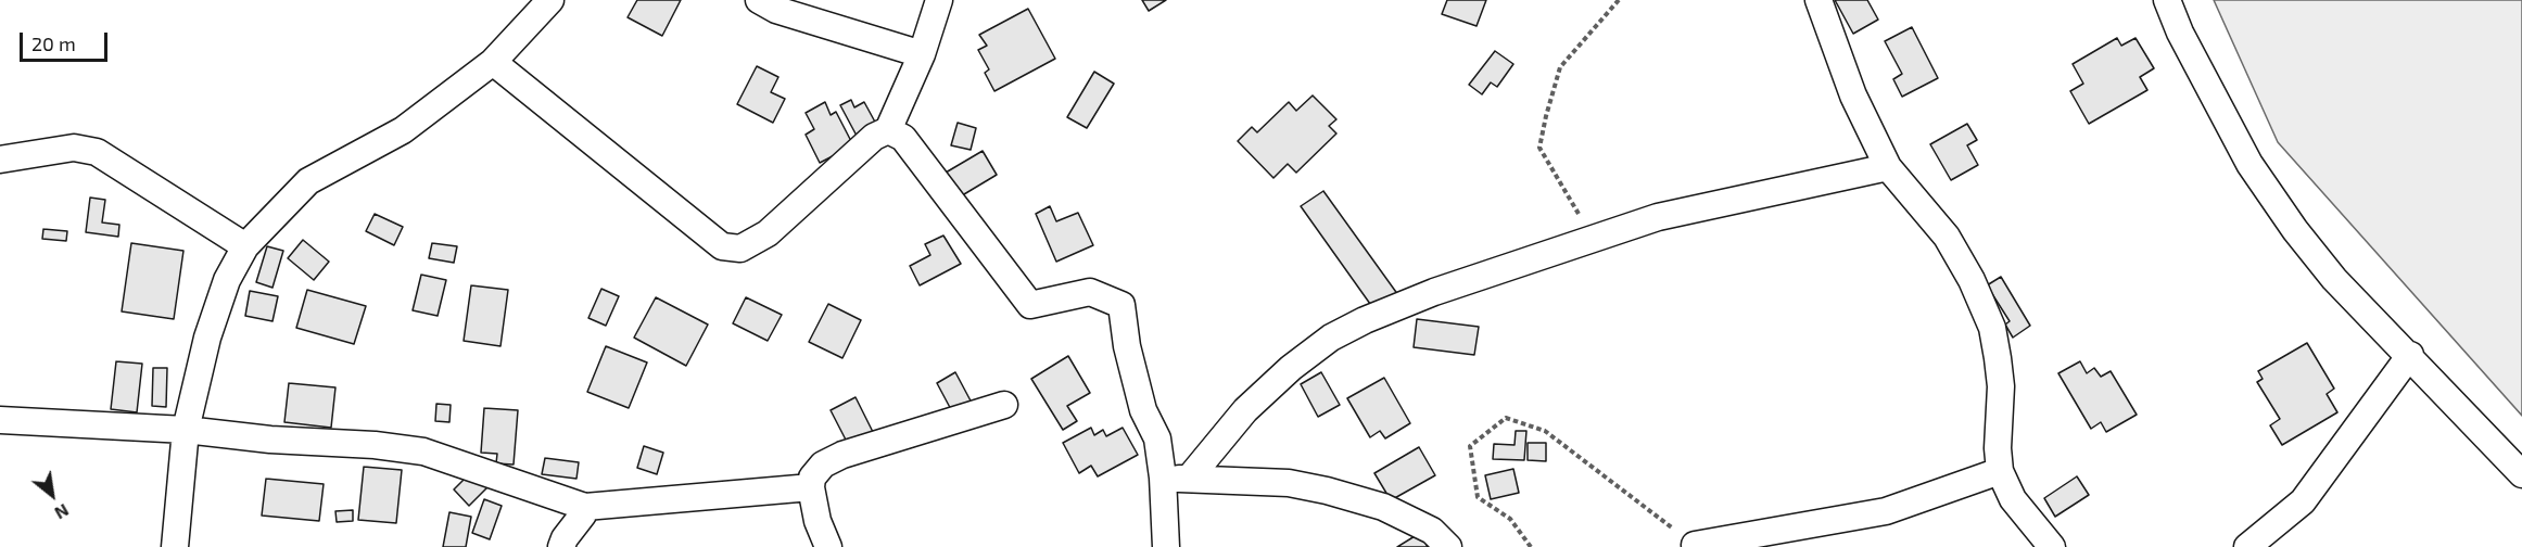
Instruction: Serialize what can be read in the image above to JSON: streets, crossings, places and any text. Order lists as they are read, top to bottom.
{
  "scale_bar": "20 m",
  "north": "bottom right"
}
